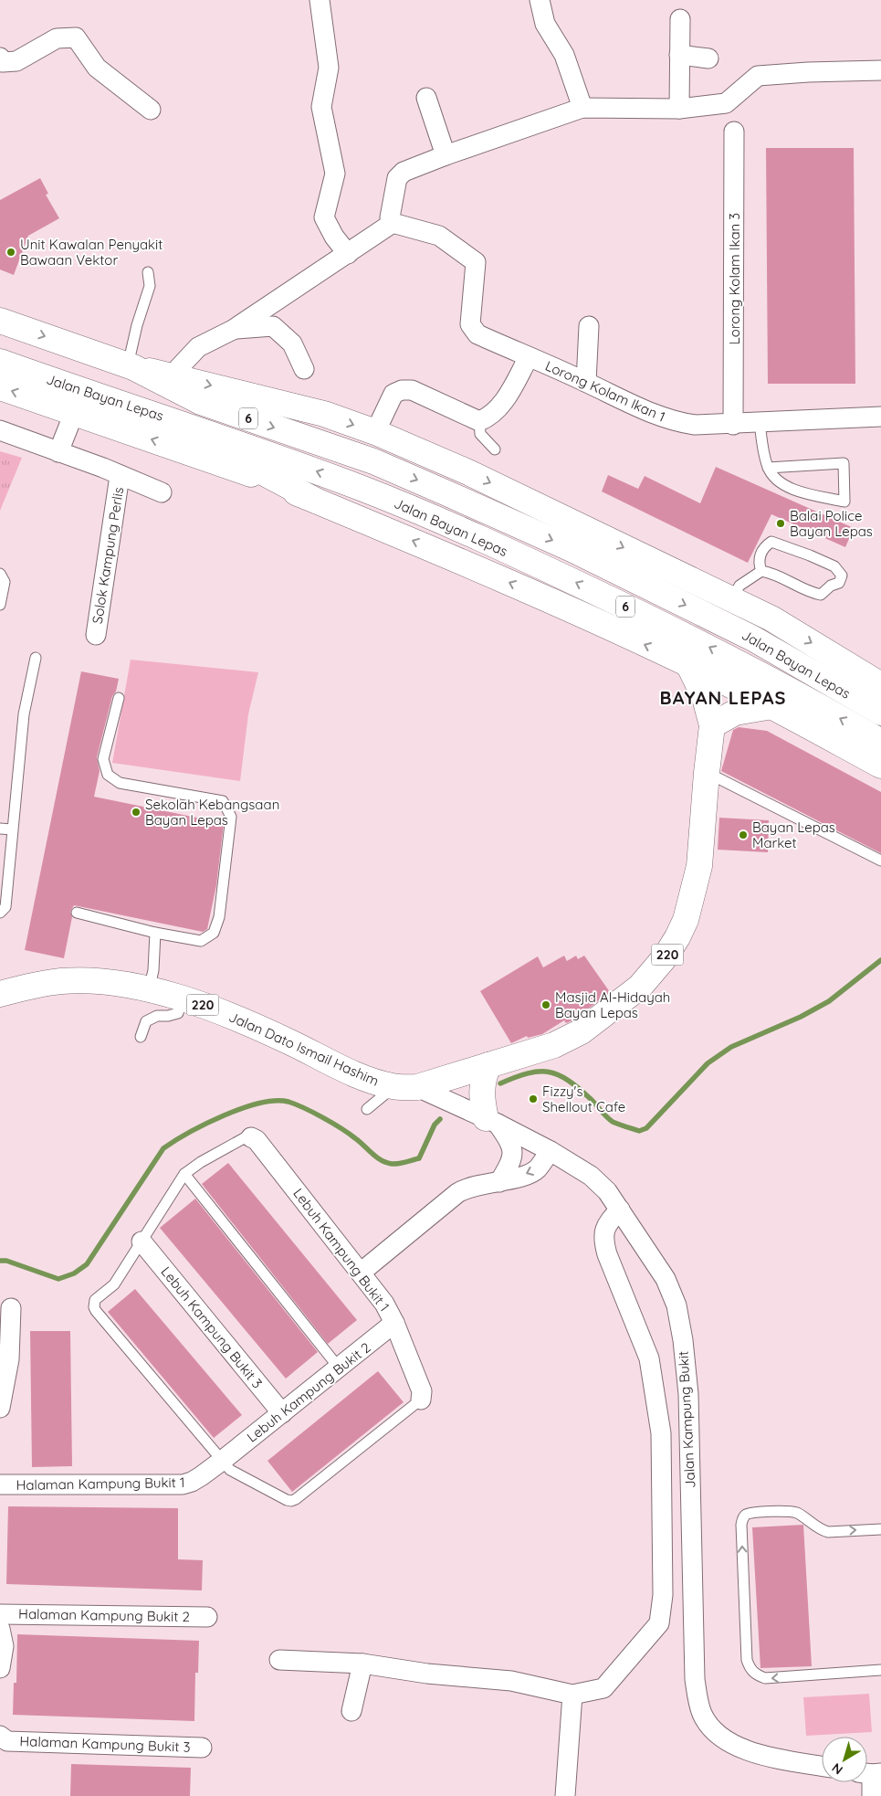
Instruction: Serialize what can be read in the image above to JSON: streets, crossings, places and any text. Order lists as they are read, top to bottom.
{
  "streets": {
    "main road": [
      "Jalan Bayan Lepas",
      "6",
      "220",
      "Jalan Dato Ismail Hashim"
    ],
    "street": [
      "Lorong Kolam Ikan 3",
      "Lorong Kolam Ikan 1",
      "Solok Kampung Perlis",
      "Lebuh Kampung Bukit 1",
      "Lebuh Kampung Bukit 3",
      "Lebuh Kampung Bukit 2",
      "Jalan Kampung Bukit",
      "Halaman Kampung Bukit 1",
      "Halaman Kampung Bukit 2",
      "Halaman Kampung Bukit 3"
    ]
  },
  "crossings": [
    ["Lorong Kolam Ikan 3", "Lorong Kolam Ikan 1"],
    ["Jalan Bayan Lepas", "220"],
    ["220", "Jalan Dato Ismail Hashim"],
    ["220", "Jalan Kampung Bukit"],
    ["Jalan Dato Ismail Hashim", "Jalan Kampung Bukit"],
    ["Lebuh Kampung Bukit 1", "Lebuh Kampung Bukit 2"],
    ["Lebuh Kampung Bukit 3", "Lebuh Kampung Bukit 2"],
    ["Lebuh Kampung Bukit 2", "Halaman Kampung Bukit 1"]
  ],
  "districts": ["BAYAN LEPAS"],
  "places": [
    "Unit Kawalan Penyakit Bawaan Vektor",
    "Balai Police Bayan Lepas",
    "Sekolah Kebangsaan Bayan Lepas",
    "Bayan Lepas Market",
    "Masjid Al-Hidayah Bayan Lepas",
    "Fizzy's Shellout Cafe"
  ],
  "north": "bottom left"
}
